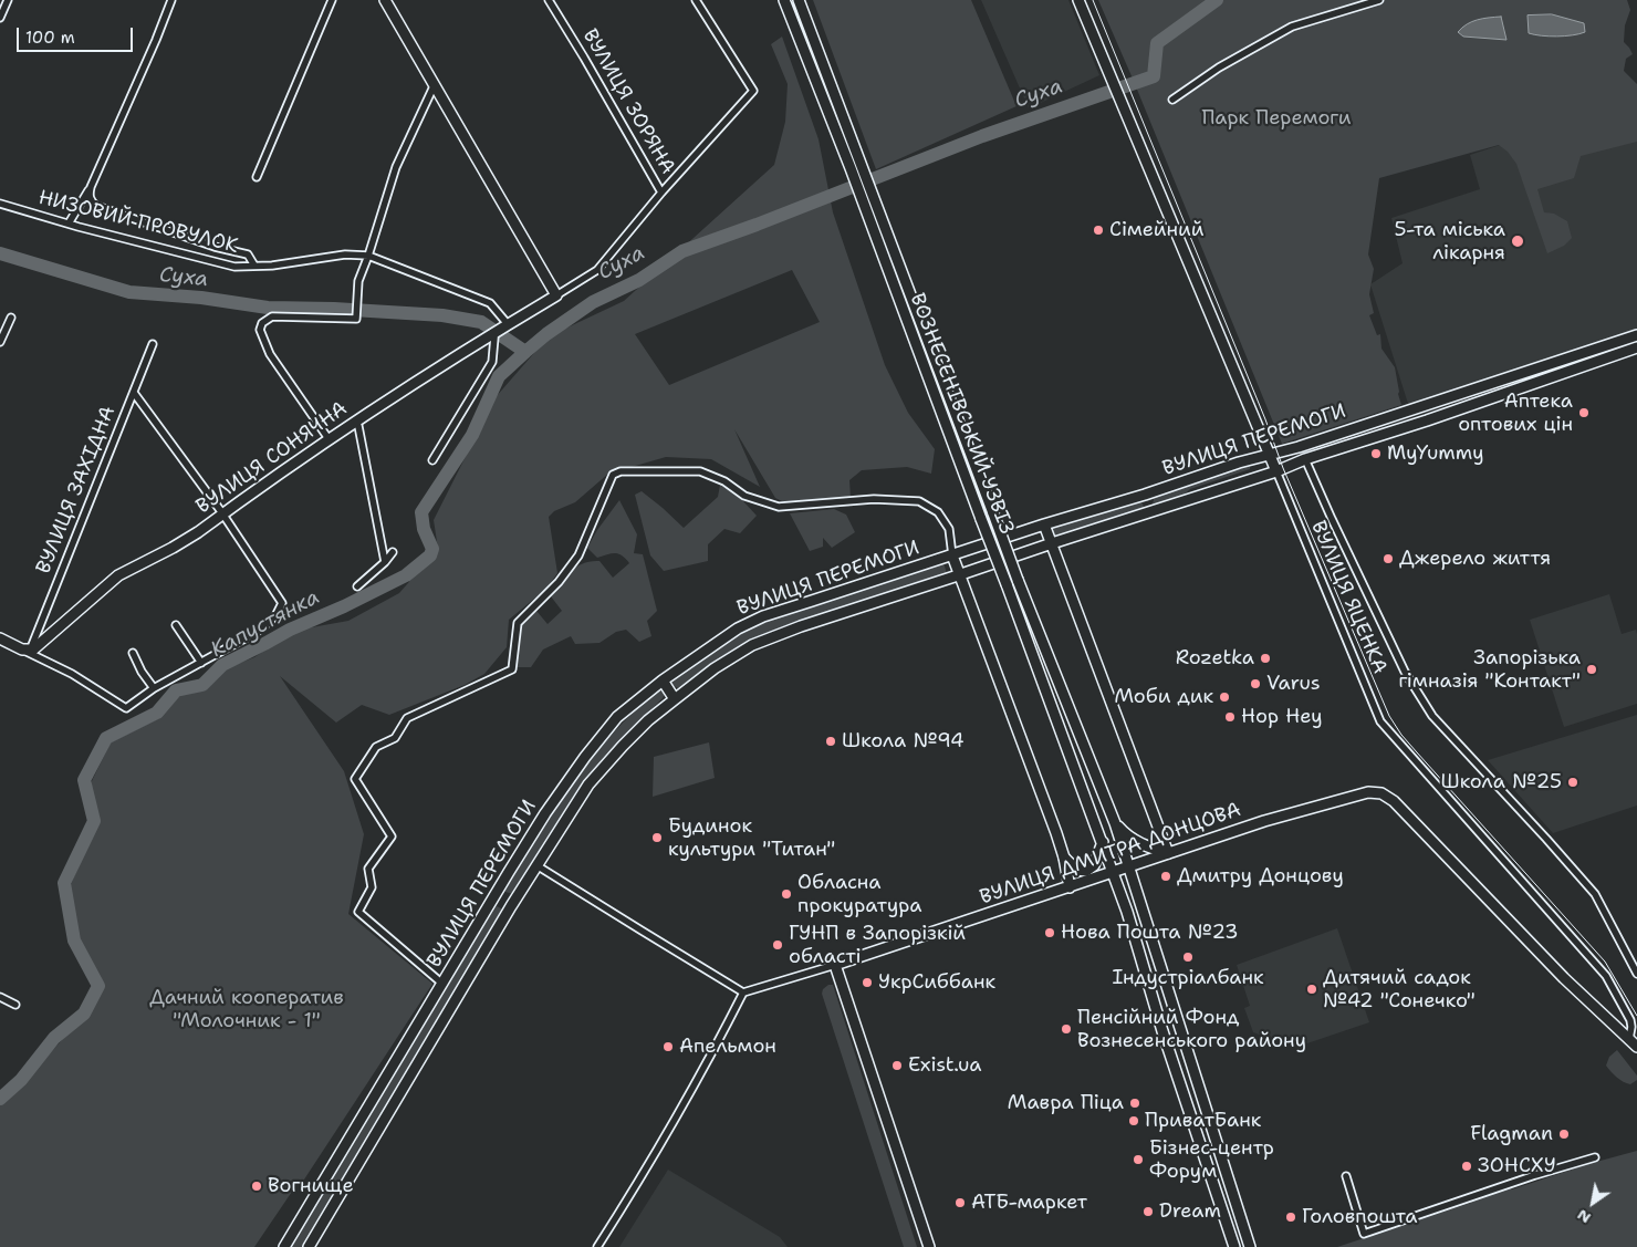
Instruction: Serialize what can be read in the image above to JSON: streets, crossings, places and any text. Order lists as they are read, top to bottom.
{
  "streets": {
    "main road": [
      "ВОЗНЕСЕНІВСЬКИЙ УЗВІЗ",
      "ВУЛИЦЯ ПЕРЕМОГИ",
      "ВУЛИЦЯ СОНЯЧНА",
      "ВУЛИЦЯ ЯЦЕНКА",
      "ВУЛИЦЯ ДМИТРА ДОНЦОВА"
    ],
    "street": ["ВУЛИЦЯ ЗОРЯНА", "НИЗОВИЙ ПРОВУЛОК", "ВУЛИЦЯ ЗАХІДНА"]
  },
  "crossings": [
    ["ВОЗНЕСЕНІВСЬКИЙ УЗВІЗ", "ВУЛИЦЯ ДМИТРА ДОНЦОВА"],
    ["ВУЛИЦЯ ПЕРЕМОГИ", "ВУЛИЦЯ ЯЦЕНКА"],
    ["ВУЛИЦЯ СОНЯЧНА", "ВУЛИЦЯ ЗАХІДНА"],
    ["ВУЛИЦЯ ЯЦЕНКА", "ВУЛИЦЯ ДМИТРА ДОНЦОВА"]
  ],
  "water": ["Суха", "Капустянка"],
  "parks": ["Парк Перемоги", "Дачний кооператив \"Молочник - 1\""],
  "places": [
    "Сімейний",
    "5-та міська лікарня",
    "Аптека оптових цін",
    "MyYummy",
    "Джерело життя",
    "Rozetka",
    "Запорізька гімназія \"Контакт\"",
    "Varus",
    "Моби дик",
    "Hop Hey",
    "Школа №94",
    "Школа №25",
    "Будинок культури \"Титан\"",
    "Дмитру Донцову",
    "Обласна прокуратура",
    "Нова Пошта №23",
    "ГУНП в Запорізкій області",
    "Індустріалбанк",
    "УкрСиббанк",
    "Дитячий садок №42 \"Сонечко\"",
    "Пенсійний Фонд Вознесенського району",
    "Апельмон",
    "Exist.ua",
    "Мавра Піца",
    "ПриватБанк",
    "Flagman",
    "Бізнес-центр Форум",
    "ЗОНСХУ",
    "Вогнище",
    "АТБ-маркет",
    "Dream",
    "Головпошта"
  ],
  "scale_bar": "100 m",
  "north": "bottom left"
}
